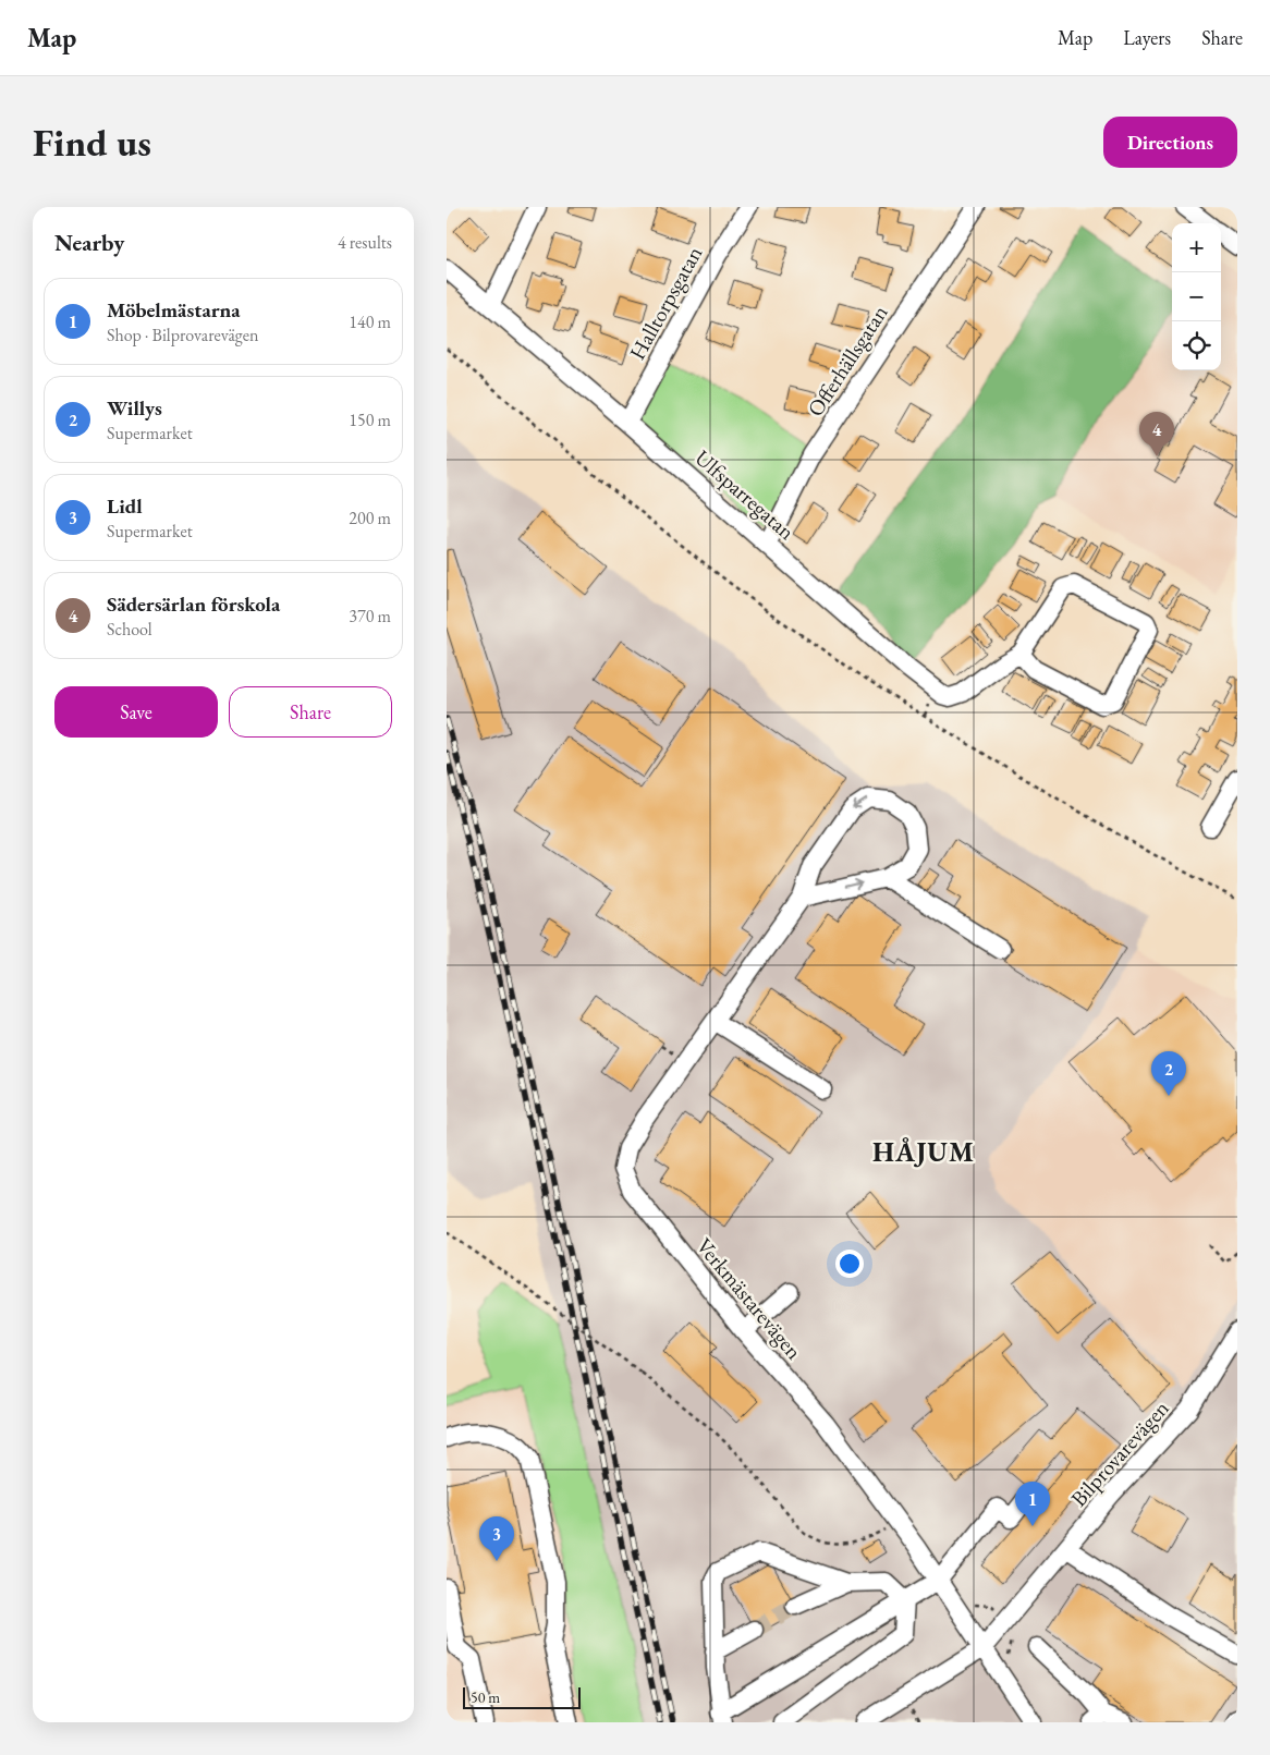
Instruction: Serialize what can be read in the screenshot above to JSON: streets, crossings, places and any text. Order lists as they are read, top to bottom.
{
  "streets": {
    "street": [
      "Halltorpsgatan",
      "Offerhällsgatan",
      "Ulfsparregatan",
      "Verkmästarevägen",
      "Bilprovarevägen"
    ]
  },
  "crossings": [
    ["Halltorpsgatan", "Ulfsparregatan"],
    ["Offerhällsgatan", "Ulfsparregatan"],
    ["Verkmästarevägen", "Bilprovarevägen"]
  ],
  "districts": ["HÅJUM"],
  "scale_bar": "50 m",
  "page": {
    "header": "Map",
    "nav": ["Map", "Layers", "Share"],
    "buttons": [
      "Directions",
      ["Save", "Share"]
    ],
    "title": "Find us",
    "heading": ["Nearby", "4 results"],
    "map_buttons": ["+", "−"],
    "list": [
      {
        "mark": "1",
        "name": "Möbelmästarna",
        "note": "Shop · Bilprovarevägen",
        "value": "140 m"
      },
      {
        "mark": "2",
        "name": "Willys",
        "note": "Supermarket",
        "value": "150 m"
      },
      {
        "mark": "3",
        "name": "Lidl",
        "note": "Supermarket",
        "value": "200 m"
      },
      {
        "mark": "4",
        "name": "Sädersärlan förskola",
        "note": "School",
        "value": "370 m"
      }
    ],
    "pins": [
      "4",
      "2",
      "1",
      "3"
    ],
    "scale": "50 m"
  }
}
